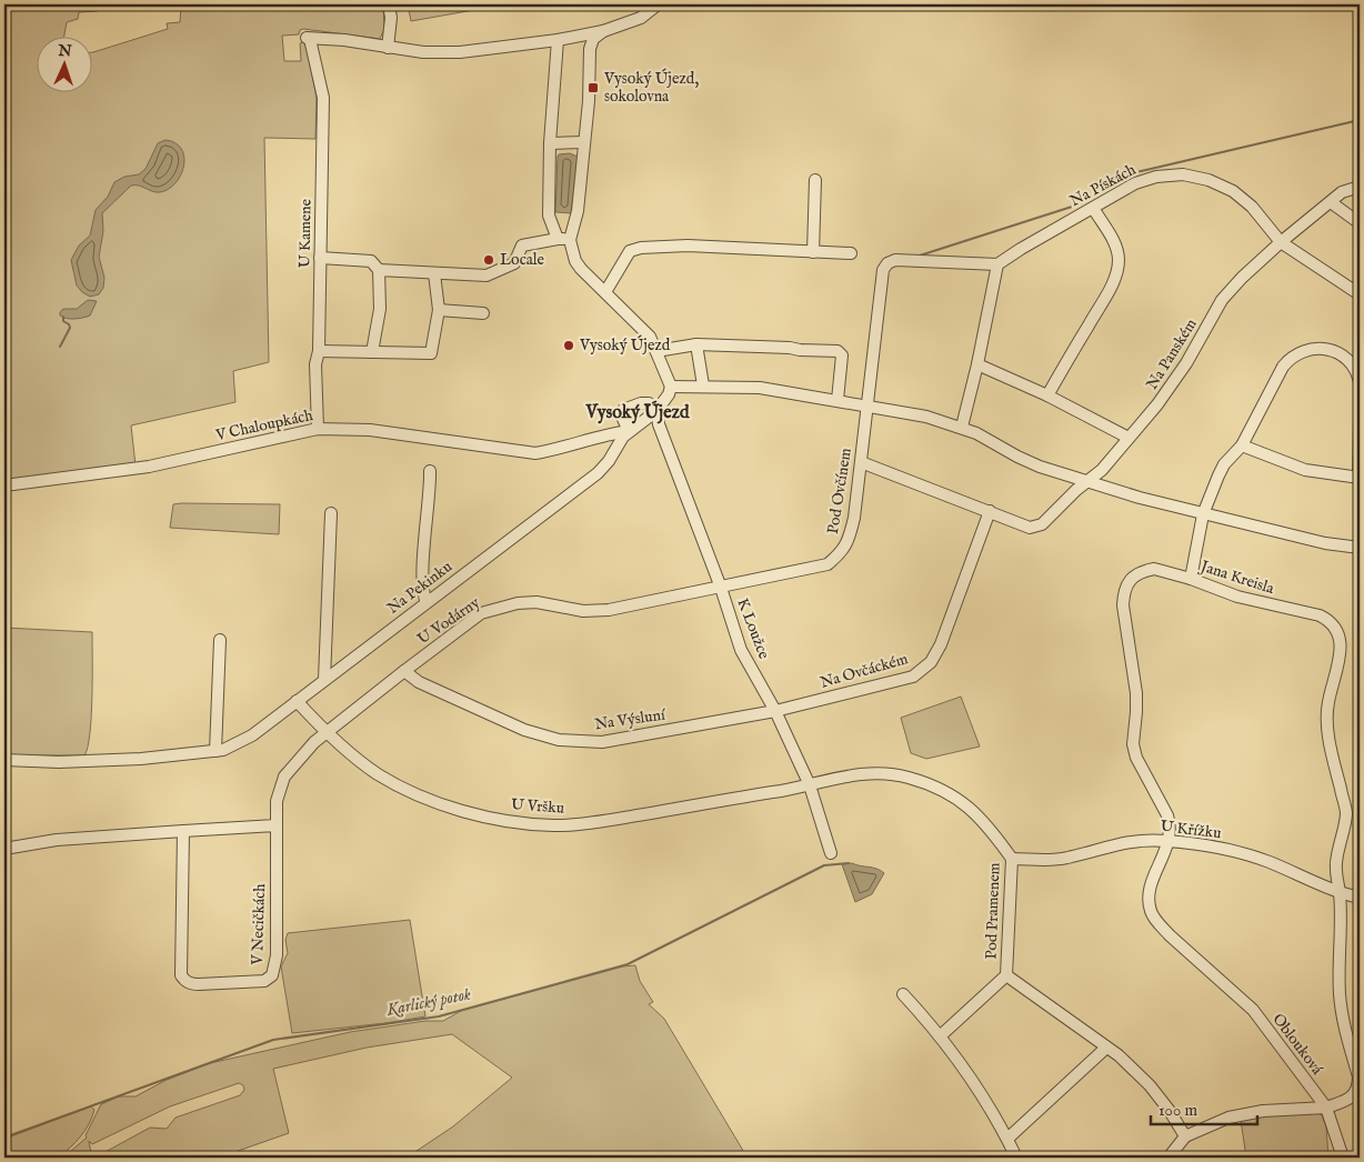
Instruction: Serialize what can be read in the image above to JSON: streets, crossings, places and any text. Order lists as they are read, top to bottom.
{
  "streets": {
    "street": [
      "Na Pískách",
      "U Kamene",
      "Na Panském",
      "V Chaloupkách",
      "Pod Ovčínem",
      "Jana Kreisla",
      "Na Pekinku",
      "U Vodárny",
      "K Loužce",
      "Na Ovčáckém",
      "Na Výsluní",
      "U Vršku",
      "U Křížku",
      "Pod Pramenem",
      "V Necičkách",
      "Oblouková"
    ]
  },
  "crossings": [
    ["Na Pískách", "Na Panském"],
    ["Na Pískách", "Pod Ovčínem"],
    ["U Kamene", "V Chaloupkách"],
    ["Na Panském", "Na Ovčáckém"],
    ["V Chaloupkách", "Na Pekinku"],
    ["Pod Ovčínem", "U Vodárny"],
    ["Pod Ovčínem", "K Loužce"],
    ["Jana Kreisla", "U Křížku"],
    ["Jana Kreisla", "Oblouková"],
    ["Na Pekinku", "U Vršku"],
    ["U Vodárny", "K Loužce"],
    ["U Vodárny", "Na Výsluní"],
    ["U Vodárny", "U Vršku"],
    ["U Vodárny", "V Necičkách"],
    ["K Loužce", "Na Ovčáckém"],
    ["K Loužce", "Na Výsluní"],
    ["K Loužce", "U Vršku"],
    ["K Loužce", "Pod Pramenem"],
    ["Na Ovčáckém", "Na Výsluní"],
    ["U Vršku", "Pod Pramenem"],
    ["U Křížku", "Pod Pramenem"],
    ["U Křížku", "Oblouková"]
  ],
  "districts": ["Vysoký Újezd"],
  "water": ["Karlický potok"],
  "places": {
    "transit": ["Vysoký Újezd, sokolovna"],
    "other": ["Locale", "Vysoký Újezd"]
  },
  "scale_bar": "100 m",
  "north": "top"
}
